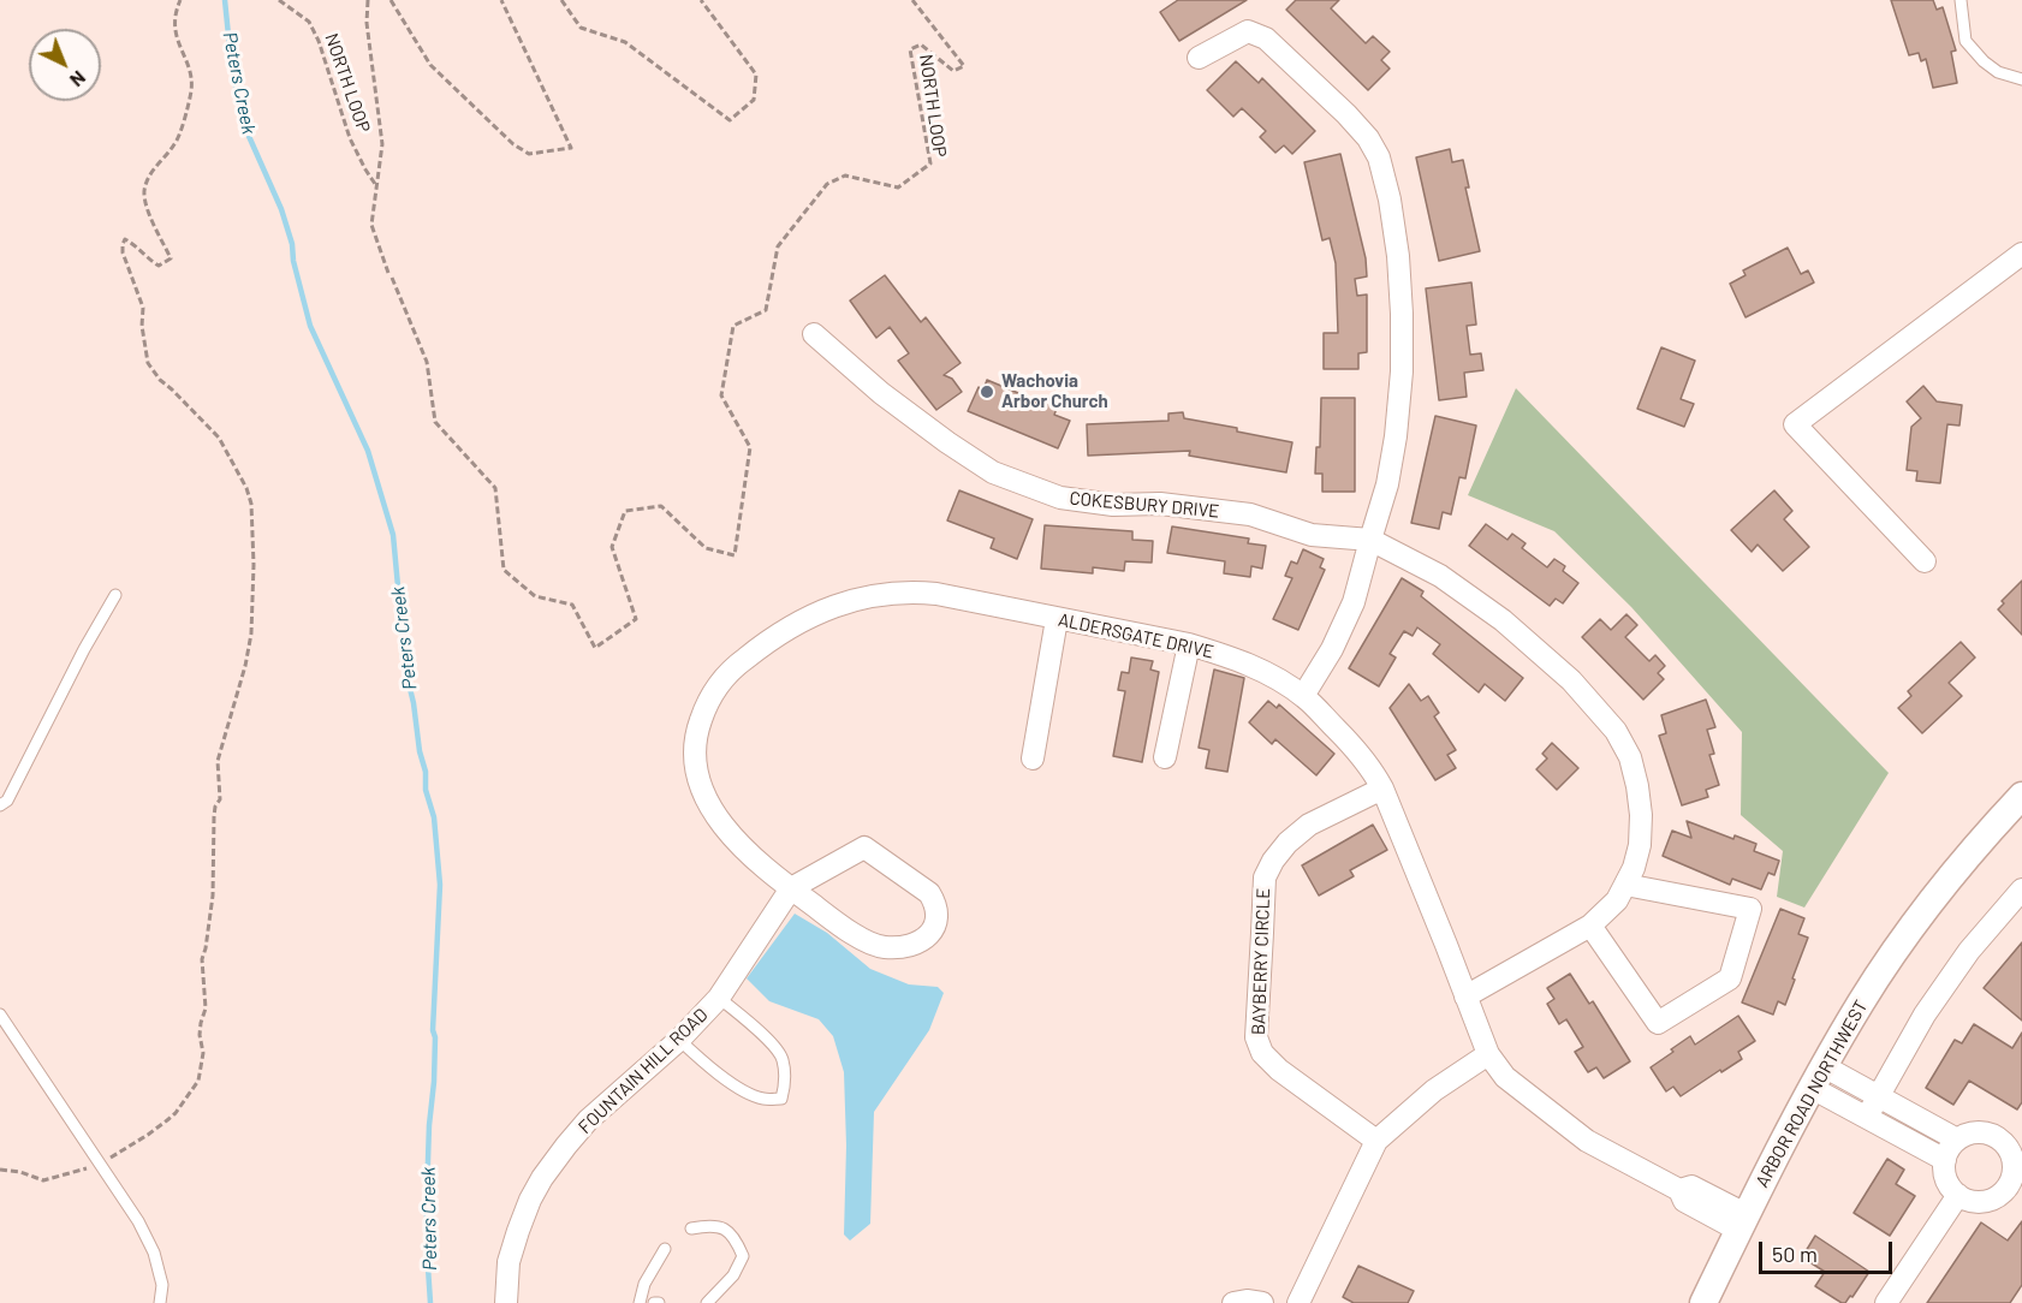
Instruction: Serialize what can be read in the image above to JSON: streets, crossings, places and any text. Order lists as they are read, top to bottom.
{
  "streets": {
    "street": [
      "COKESBURY DRIVE",
      "ALDERSGATE DRIVE",
      "BAYBERRY CIRCLE",
      "FOUNTAIN HILL ROAD",
      "ARBOR ROAD NORTHWEST"
    ],
    "path": ["NORTH LOOP"]
  },
  "crossings": [
    ["COKESBURY DRIVE", "ALDERSGATE DRIVE"],
    ["ALDERSGATE DRIVE", "BAYBERRY CIRCLE"],
    ["ALDERSGATE DRIVE", "FOUNTAIN HILL ROAD"],
    ["ALDERSGATE DRIVE", "ARBOR ROAD NORTHWEST"]
  ],
  "water": ["Peters Creek"],
  "places": ["Wachovia Arbor Church"],
  "scale_bar": "50 m",
  "north": "bottom right"
}
